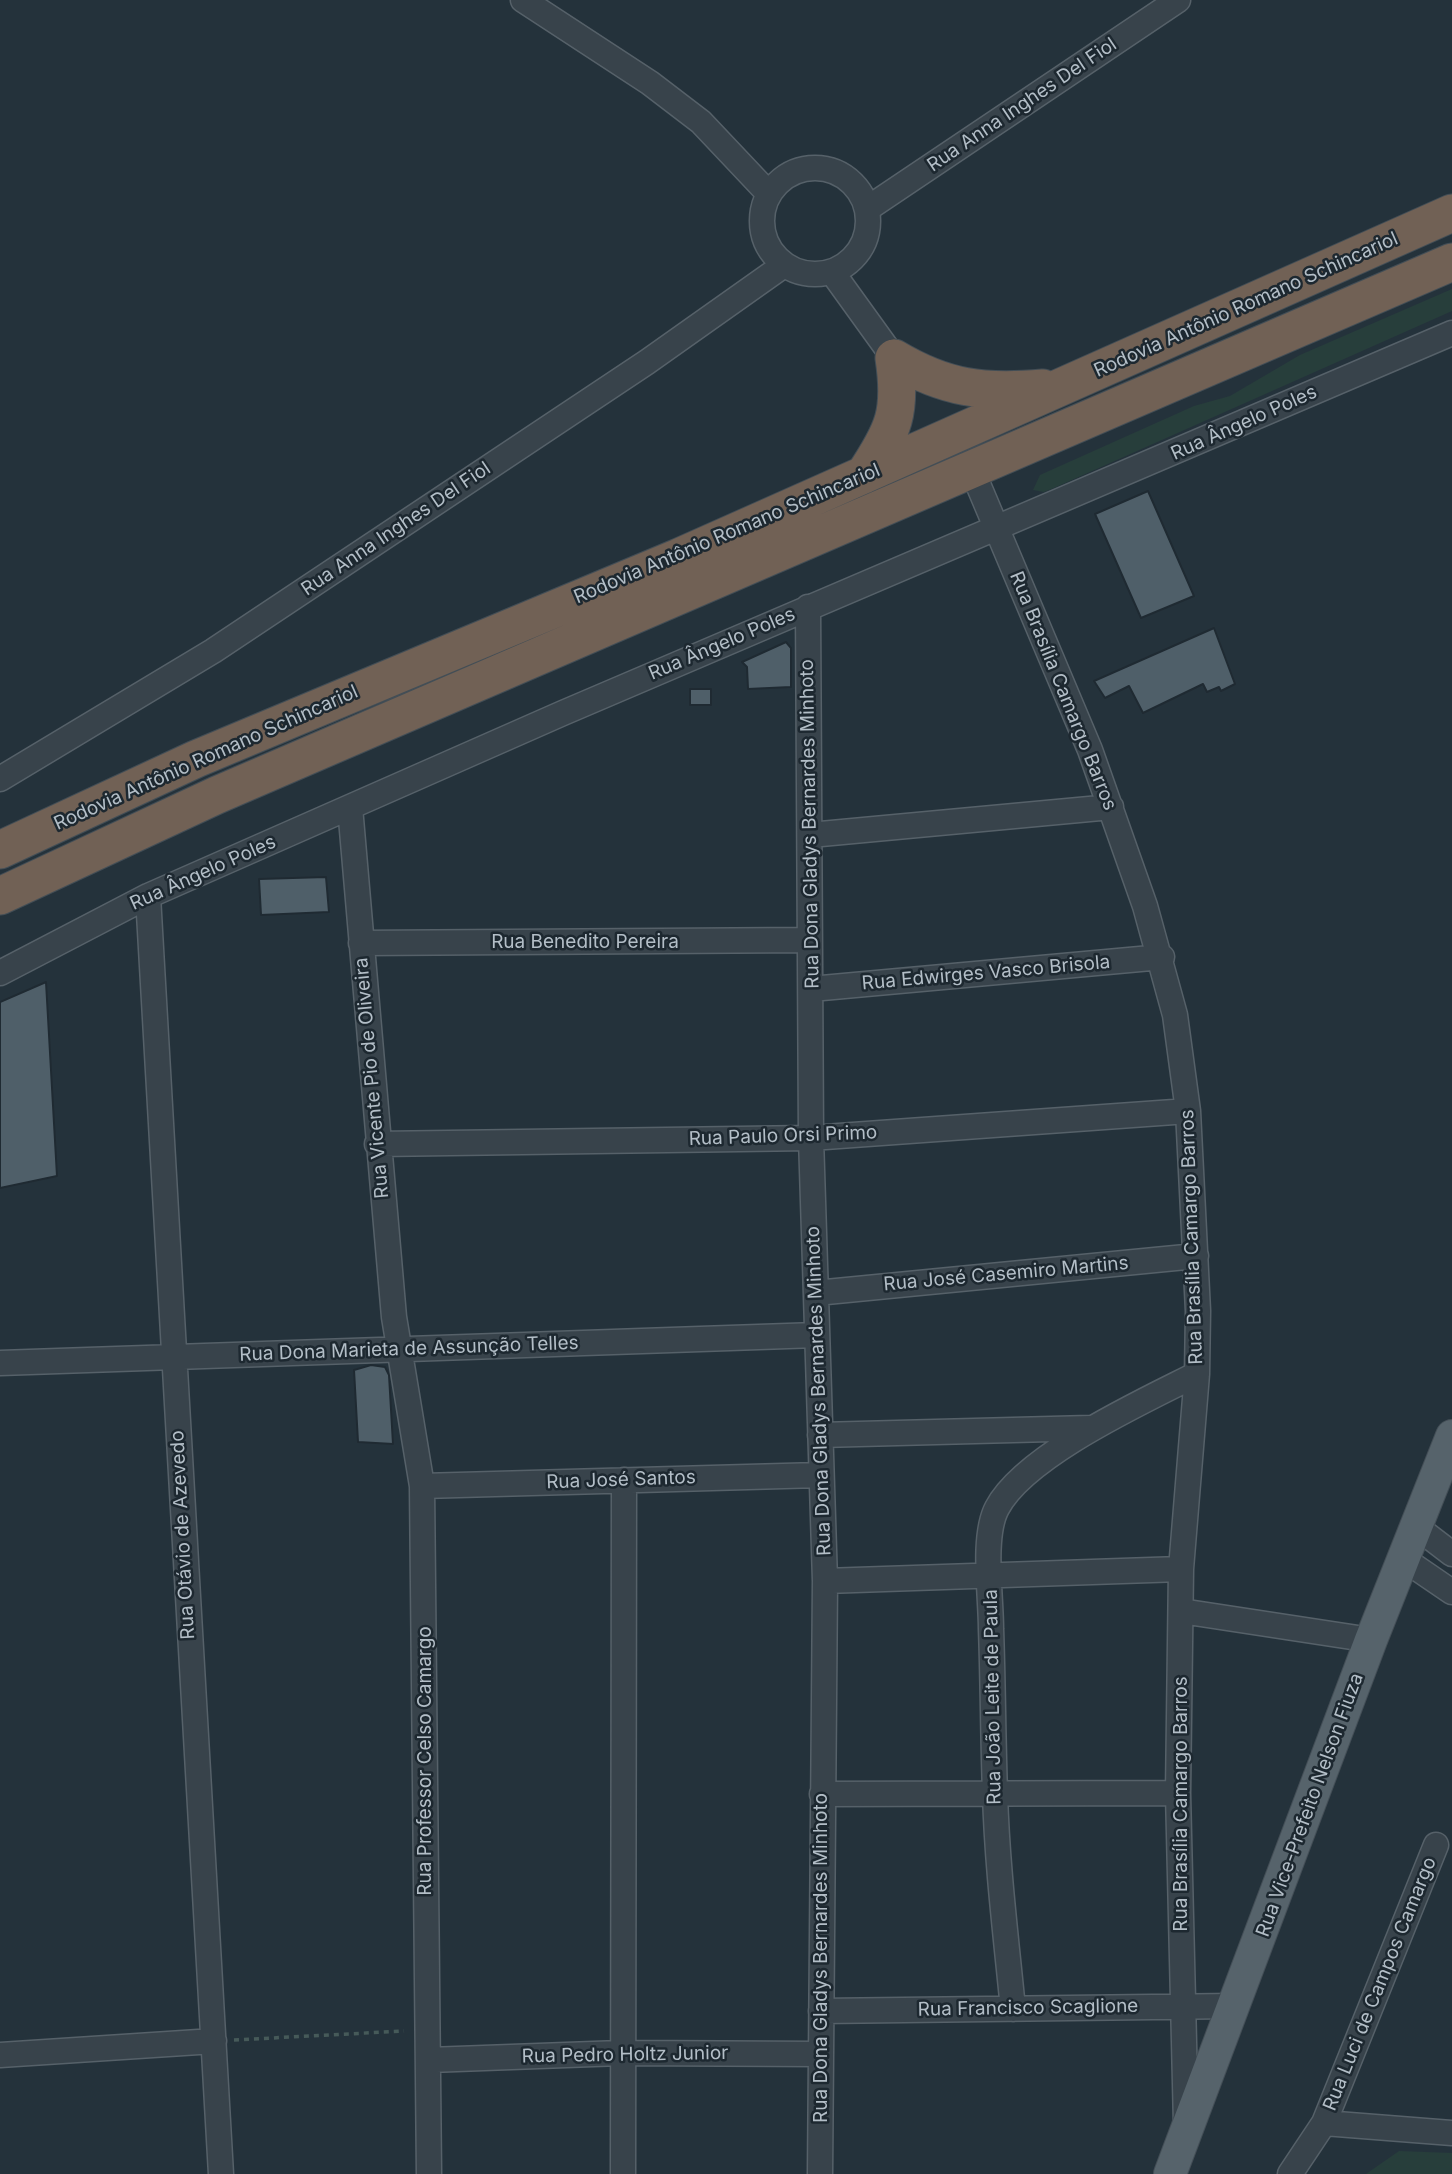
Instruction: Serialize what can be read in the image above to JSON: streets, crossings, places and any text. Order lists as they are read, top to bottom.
{
  "streets": {
    "highway": ["Rodovia Antônio Romano Schincariol"],
    "main road": ["Rua Vice-Prefeito Nelson Fiuza"],
    "street": [
      "Rua Anna Inghes Del Fiol",
      "Rua Ângelo Poles",
      "Rua Brasília Camargo Barros",
      "Rua Dona Gladys Bernardes Minhoto",
      "Rua Benedito Pereira",
      "Rua Edwirges Vasco Brisola",
      "Rua Vicente Pio de Oliveira",
      "Rua Paulo Orsi Primo",
      "Rua José Casemiro Martins",
      "Rua Dona Marieta de Assunção Telles",
      "Rua José Santos",
      "Rua Otávio de Azevedo",
      "Rua João Leite de Paula",
      "Rua Professor Celso Camargo",
      "Rua Luci de Campos Camargo",
      "Rua Francisco Scaglione",
      "Rua Pedro Holtz Junior"
    ]
  },
  "crossings": [
    ["Rodovia Antônio Romano Schincariol", "Rua Brasília Camargo Barros"],
    ["Rua Ângelo Poles", "Rua Brasília Camargo Barros"],
    ["Rua Ângelo Poles", "Rua Dona Gladys Bernardes Minhoto"],
    ["Rua Ângelo Poles", "Rua Vicente Pio de Oliveira"],
    ["Rua Ângelo Poles", "Rua Otávio de Azevedo"],
    ["Rua Brasília Camargo Barros", "Rua Edwirges Vasco Brisola"],
    ["Rua Brasília Camargo Barros", "Rua Paulo Orsi Primo"],
    ["Rua Brasília Camargo Barros", "Rua José Casemiro Martins"],
    ["Rua Brasília Camargo Barros", "Rua João Leite de Paula"],
    ["Rua Brasília Camargo Barros", "Rua Vice-Prefeito Nelson Fiuza"],
    ["Rua Brasília Camargo Barros", "Rua Francisco Scaglione"],
    ["Rua Dona Gladys Bernardes Minhoto", "Rua Benedito Pereira"],
    ["Rua Dona Gladys Bernardes Minhoto", "Rua Edwirges Vasco Brisola"],
    ["Rua Dona Gladys Bernardes Minhoto", "Rua Paulo Orsi Primo"],
    ["Rua Dona Gladys Bernardes Minhoto", "Rua José Casemiro Martins"],
    ["Rua Dona Gladys Bernardes Minhoto", "Rua Dona Marieta de Assunção Telles"],
    ["Rua Dona Gladys Bernardes Minhoto", "Rua José Santos"],
    ["Rua Dona Gladys Bernardes Minhoto", "Rua João Leite de Paula"],
    ["Rua Dona Gladys Bernardes Minhoto", "Rua Francisco Scaglione"],
    ["Rua Dona Gladys Bernardes Minhoto", "Rua Pedro Holtz Junior"],
    ["Rua Benedito Pereira", "Rua Vicente Pio de Oliveira"],
    ["Rua Vicente Pio de Oliveira", "Rua Paulo Orsi Primo"],
    ["Rua Vicente Pio de Oliveira", "Rua Dona Marieta de Assunção Telles"],
    ["Rua Vicente Pio de Oliveira", "Rua Professor Celso Camargo"],
    ["Rua Dona Marieta de Assunção Telles", "Rua Otávio de Azevedo"],
    ["Rua Dona Marieta de Assunção Telles", "Rua Professor Celso Camargo"],
    ["Rua José Santos", "Rua Professor Celso Camargo"],
    ["Rua João Leite de Paula", "Rua Francisco Scaglione"],
    ["Rua Professor Celso Camargo", "Rua Pedro Holtz Junior"],
    ["Rua Vice-Prefeito Nelson Fiuza", "Rua Francisco Scaglione"]
  ]
}
